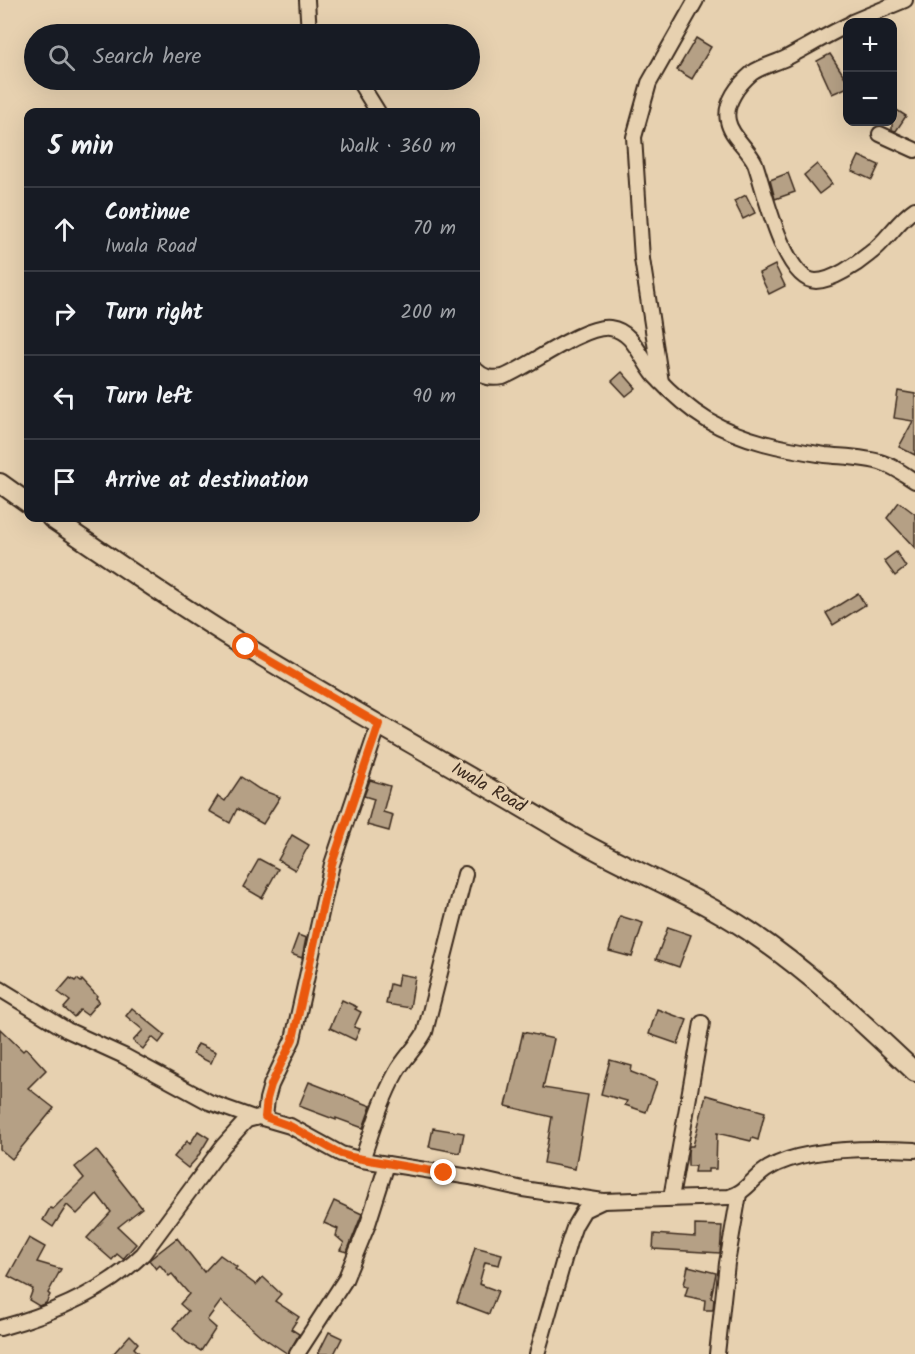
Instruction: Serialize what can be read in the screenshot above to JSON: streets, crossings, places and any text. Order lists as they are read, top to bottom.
{
  "streets": {
    "street": ["Iwala Road"]
  },
  "page": {
    "map_buttons": ["+", "−"],
    "search": "Search here",
    "heading": ["5 min", "Walk · 360 m"],
    "list": [
      ["Continue", "Iwala Road", "70 m"],
      ["Turn right", "200 m"],
      ["Turn left", "90 m"],
      "Arrive at destination"
    ]
  }
}
